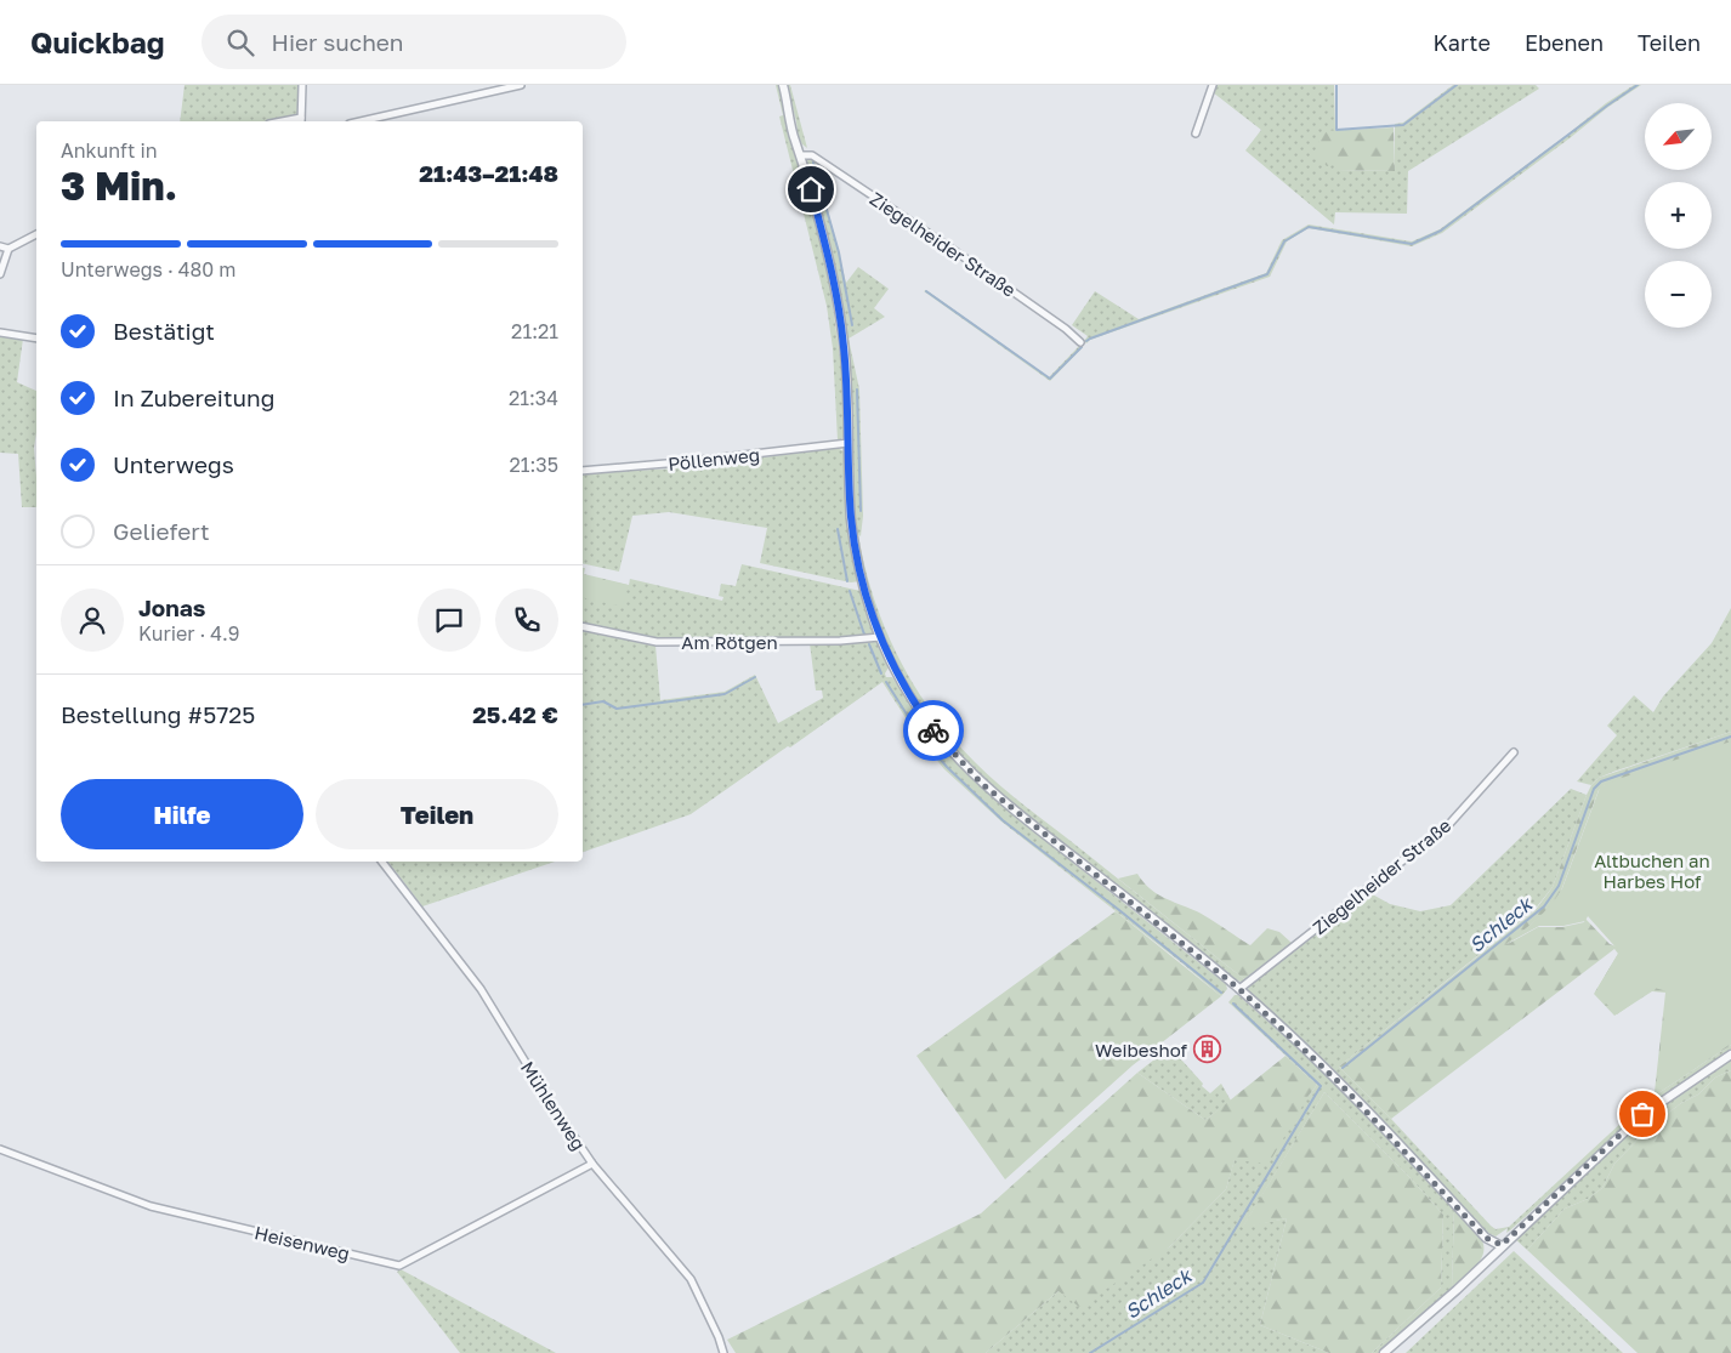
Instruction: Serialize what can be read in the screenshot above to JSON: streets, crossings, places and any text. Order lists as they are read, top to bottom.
{
  "streets": {
    "street": [
      "Ziegelheider Straße",
      "Pöllenweg",
      "Am Rötgen",
      "Mühlenweg",
      "Heisenweg"
    ]
  },
  "crossings": [
    ["Mühlenweg", "Heisenweg"]
  ],
  "water": ["Schleck"],
  "parks": ["Altbuchen an Harbes Hof"],
  "places": {
    "building": ["Weibeshof"]
  },
  "north": "bottom left",
  "page": {
    "header": "Quickbag",
    "search": "Hier suchen",
    "nav": ["Karte", "Ebenen", "Teilen"],
    "map_buttons": ["+", "−"],
    "heading": ["3 Min.", "Ankunft in", "21:43–21:48"],
    "panel": [
      "Jonas",
      "Kurier · 4.9",
      "Bestellung #5725",
      "25.42 €"
    ],
    "bar": "Unterwegs · 480 m",
    "list": [
      ["Bestätigt", "21:21"],
      ["In Zubereitung", "21:34"],
      ["Unterwegs", "21:35"],
      "Geliefert"
    ],
    "buttons": ["Hilfe", "Teilen"]
  }
}
